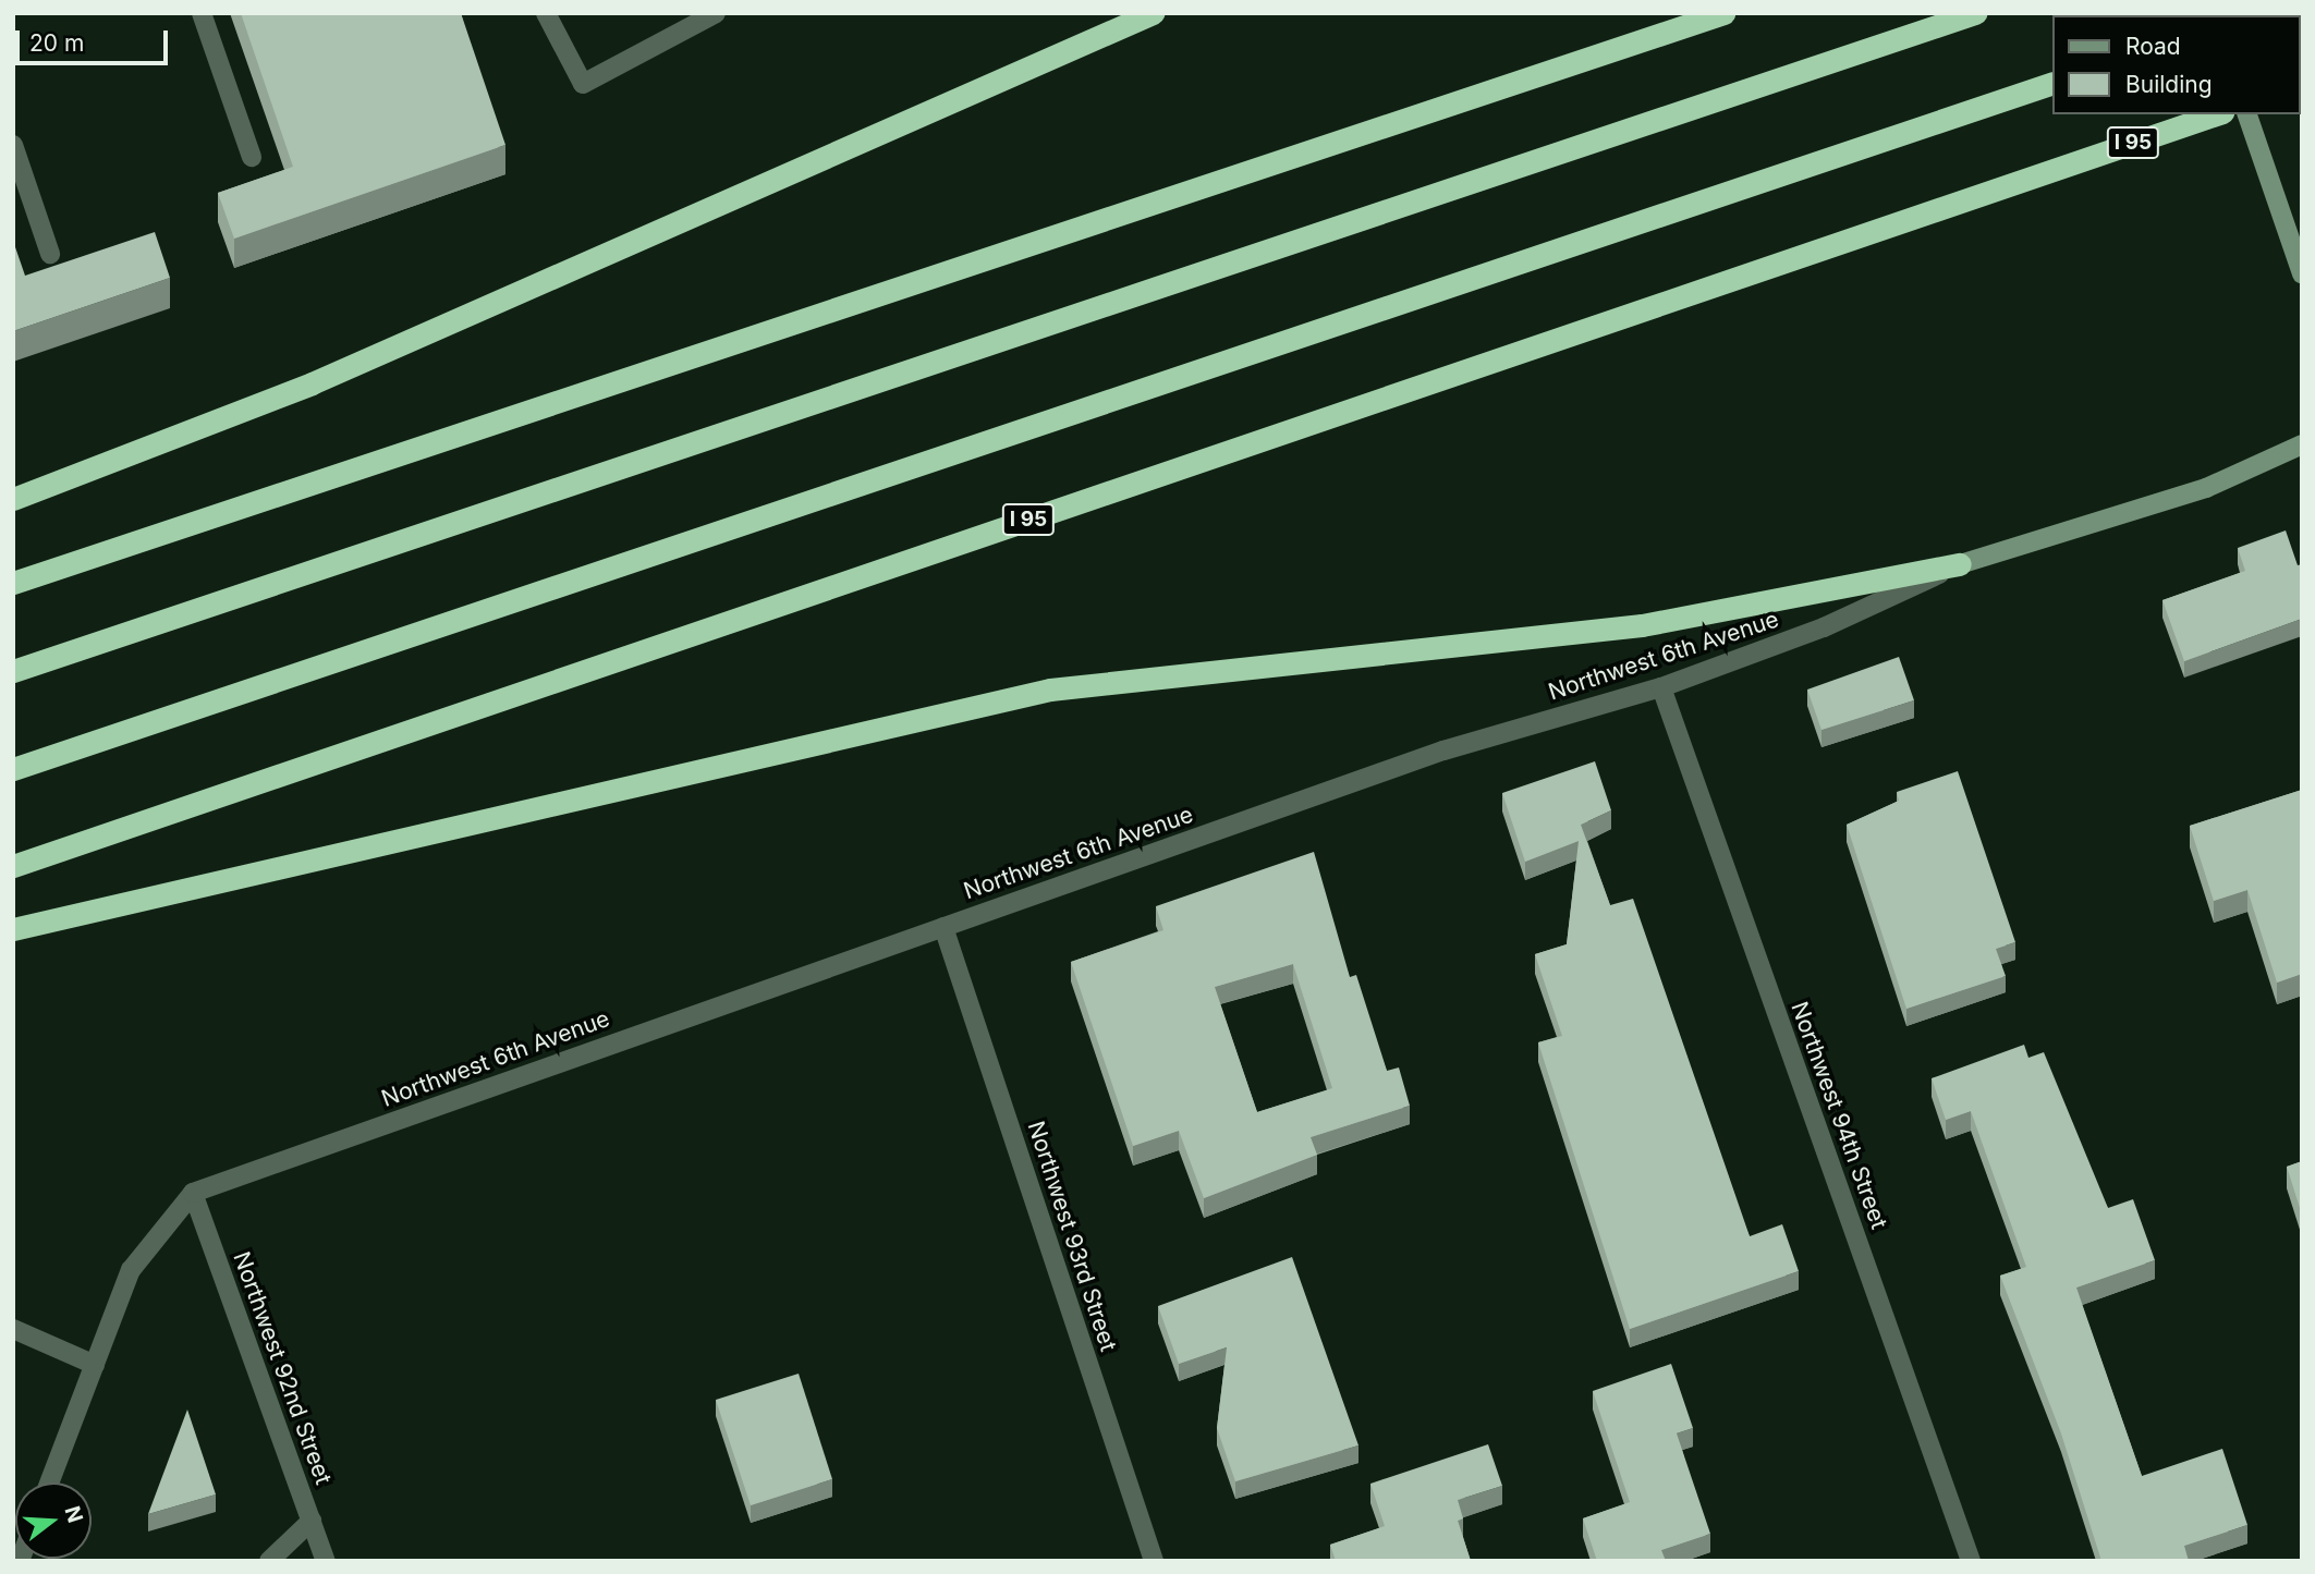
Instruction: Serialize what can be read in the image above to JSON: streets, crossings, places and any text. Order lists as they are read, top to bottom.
{
  "streets": {
    "highway": ["I 95"],
    "main road": ["Northwest 6th Avenue"],
    "street": ["Northwest 94th Street", "Northwest 93rd Street", "Northwest 92nd Street"]
  },
  "crossings": [
    ["Northwest 6th Avenue", "Northwest 94th Street"],
    ["Northwest 6th Avenue", "Northwest 93rd Street"],
    ["Northwest 6th Avenue", "Northwest 92nd Street"]
  ],
  "legend": ["Road", "Building"],
  "scale_bar": "20 m",
  "north": "right"
}
